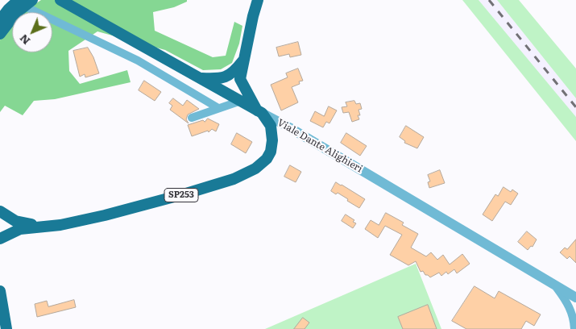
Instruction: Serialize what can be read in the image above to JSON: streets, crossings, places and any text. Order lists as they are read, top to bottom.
{
  "streets": {
    "main road": ["Viale Dante Alighieri", "SP253"]
  },
  "crossings": [
    ["Viale Dante Alighieri", "SP253"]
  ],
  "north": "bottom left"
}
